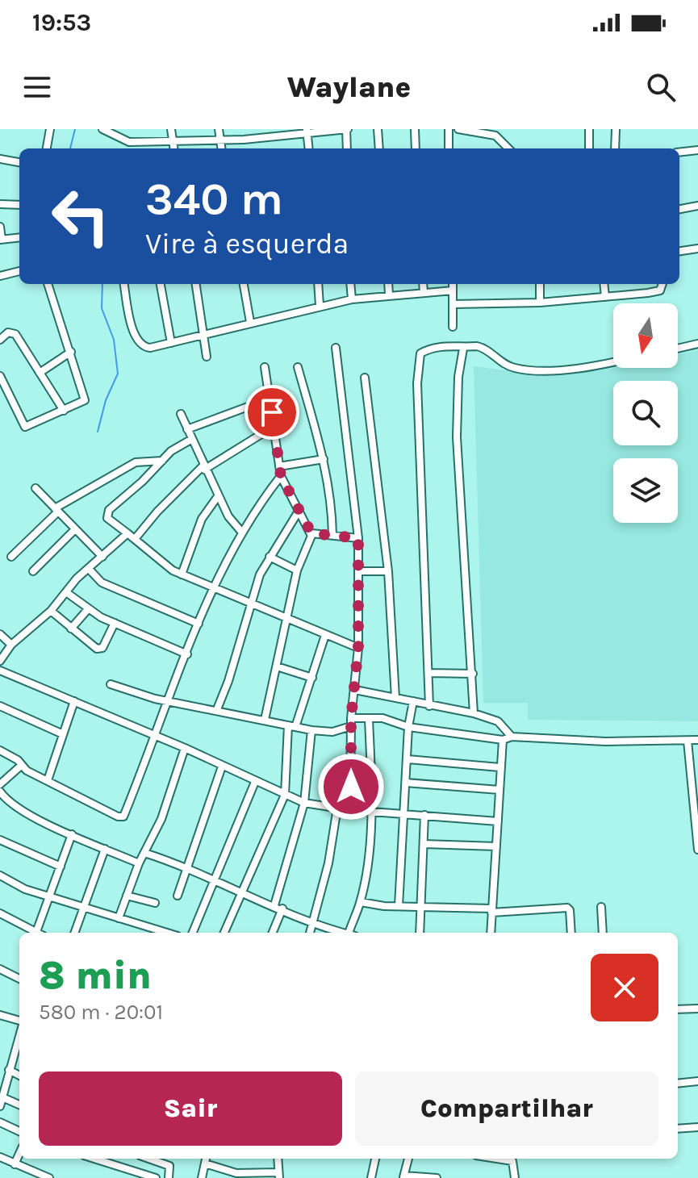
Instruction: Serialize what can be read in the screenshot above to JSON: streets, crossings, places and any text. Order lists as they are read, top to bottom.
{
  "north": "bottom",
  "page": {
    "status": "19:53",
    "header": "Waylane",
    "turn": ["340 m", "Vire à esquerda"],
    "heading": ["8 min", "580 m · 20:01"],
    "buttons": ["Sair", "Compartilhar"]
  }
}
